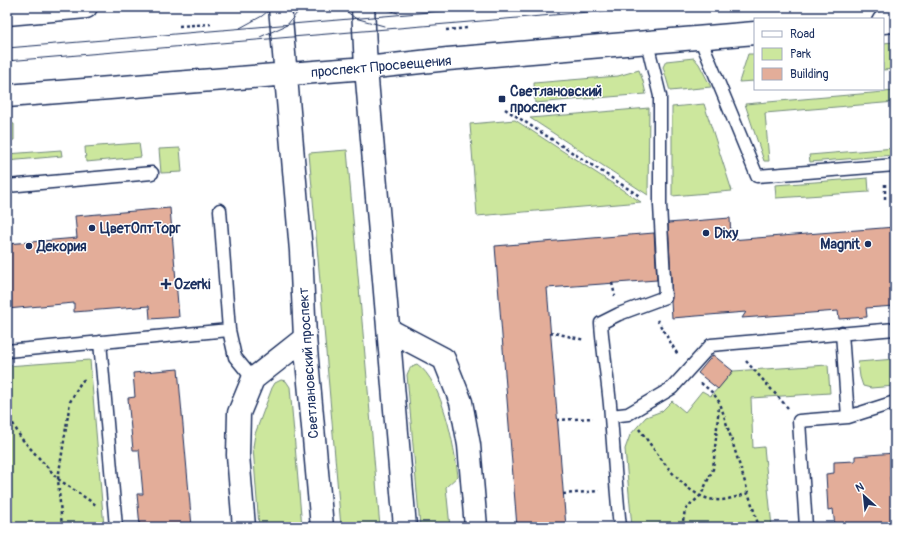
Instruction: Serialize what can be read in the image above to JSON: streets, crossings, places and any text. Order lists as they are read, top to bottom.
{
  "streets": {
    "main road": ["проспект Просвещения", "Светлановский проспект"]
  },
  "crossings": [
    ["проспект Просвещения", "Светлановский проспект"]
  ],
  "places": {
    "transit": ["Светлановский проспект"],
    "other": [
      "ЦветОптТорг",
      "Dixy",
      "Magnit",
      "Декория"
    ],
    "health": ["Ozerki"]
  },
  "legend": ["Road", "Park", "Building"],
  "north": "top left"
}
